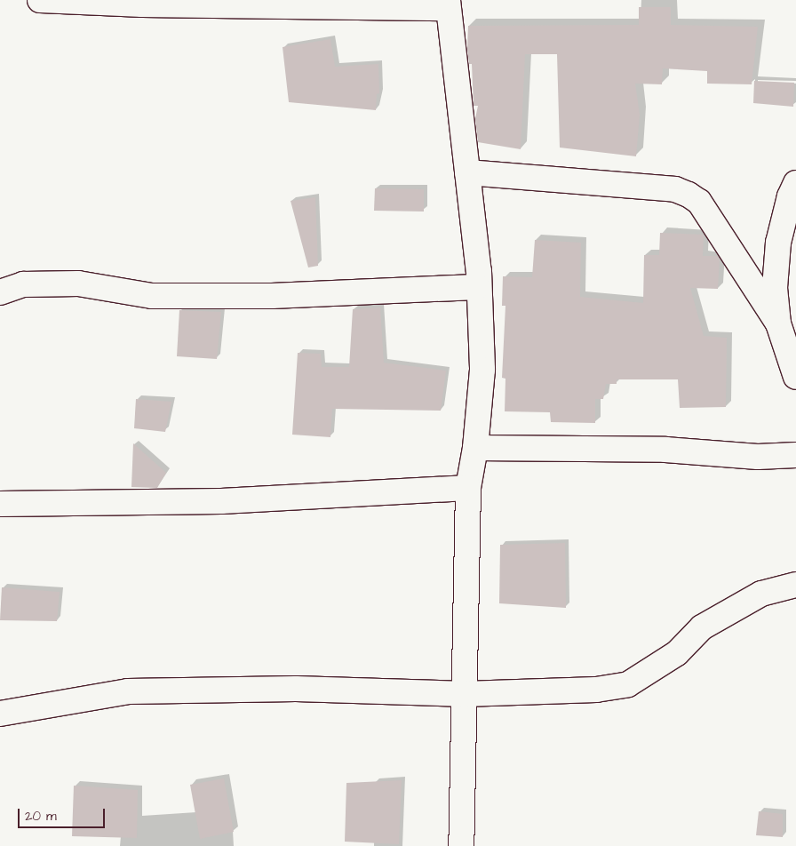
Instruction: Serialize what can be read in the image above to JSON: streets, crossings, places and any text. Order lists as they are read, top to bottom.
{
  "scale_bar": "20 m"
}
